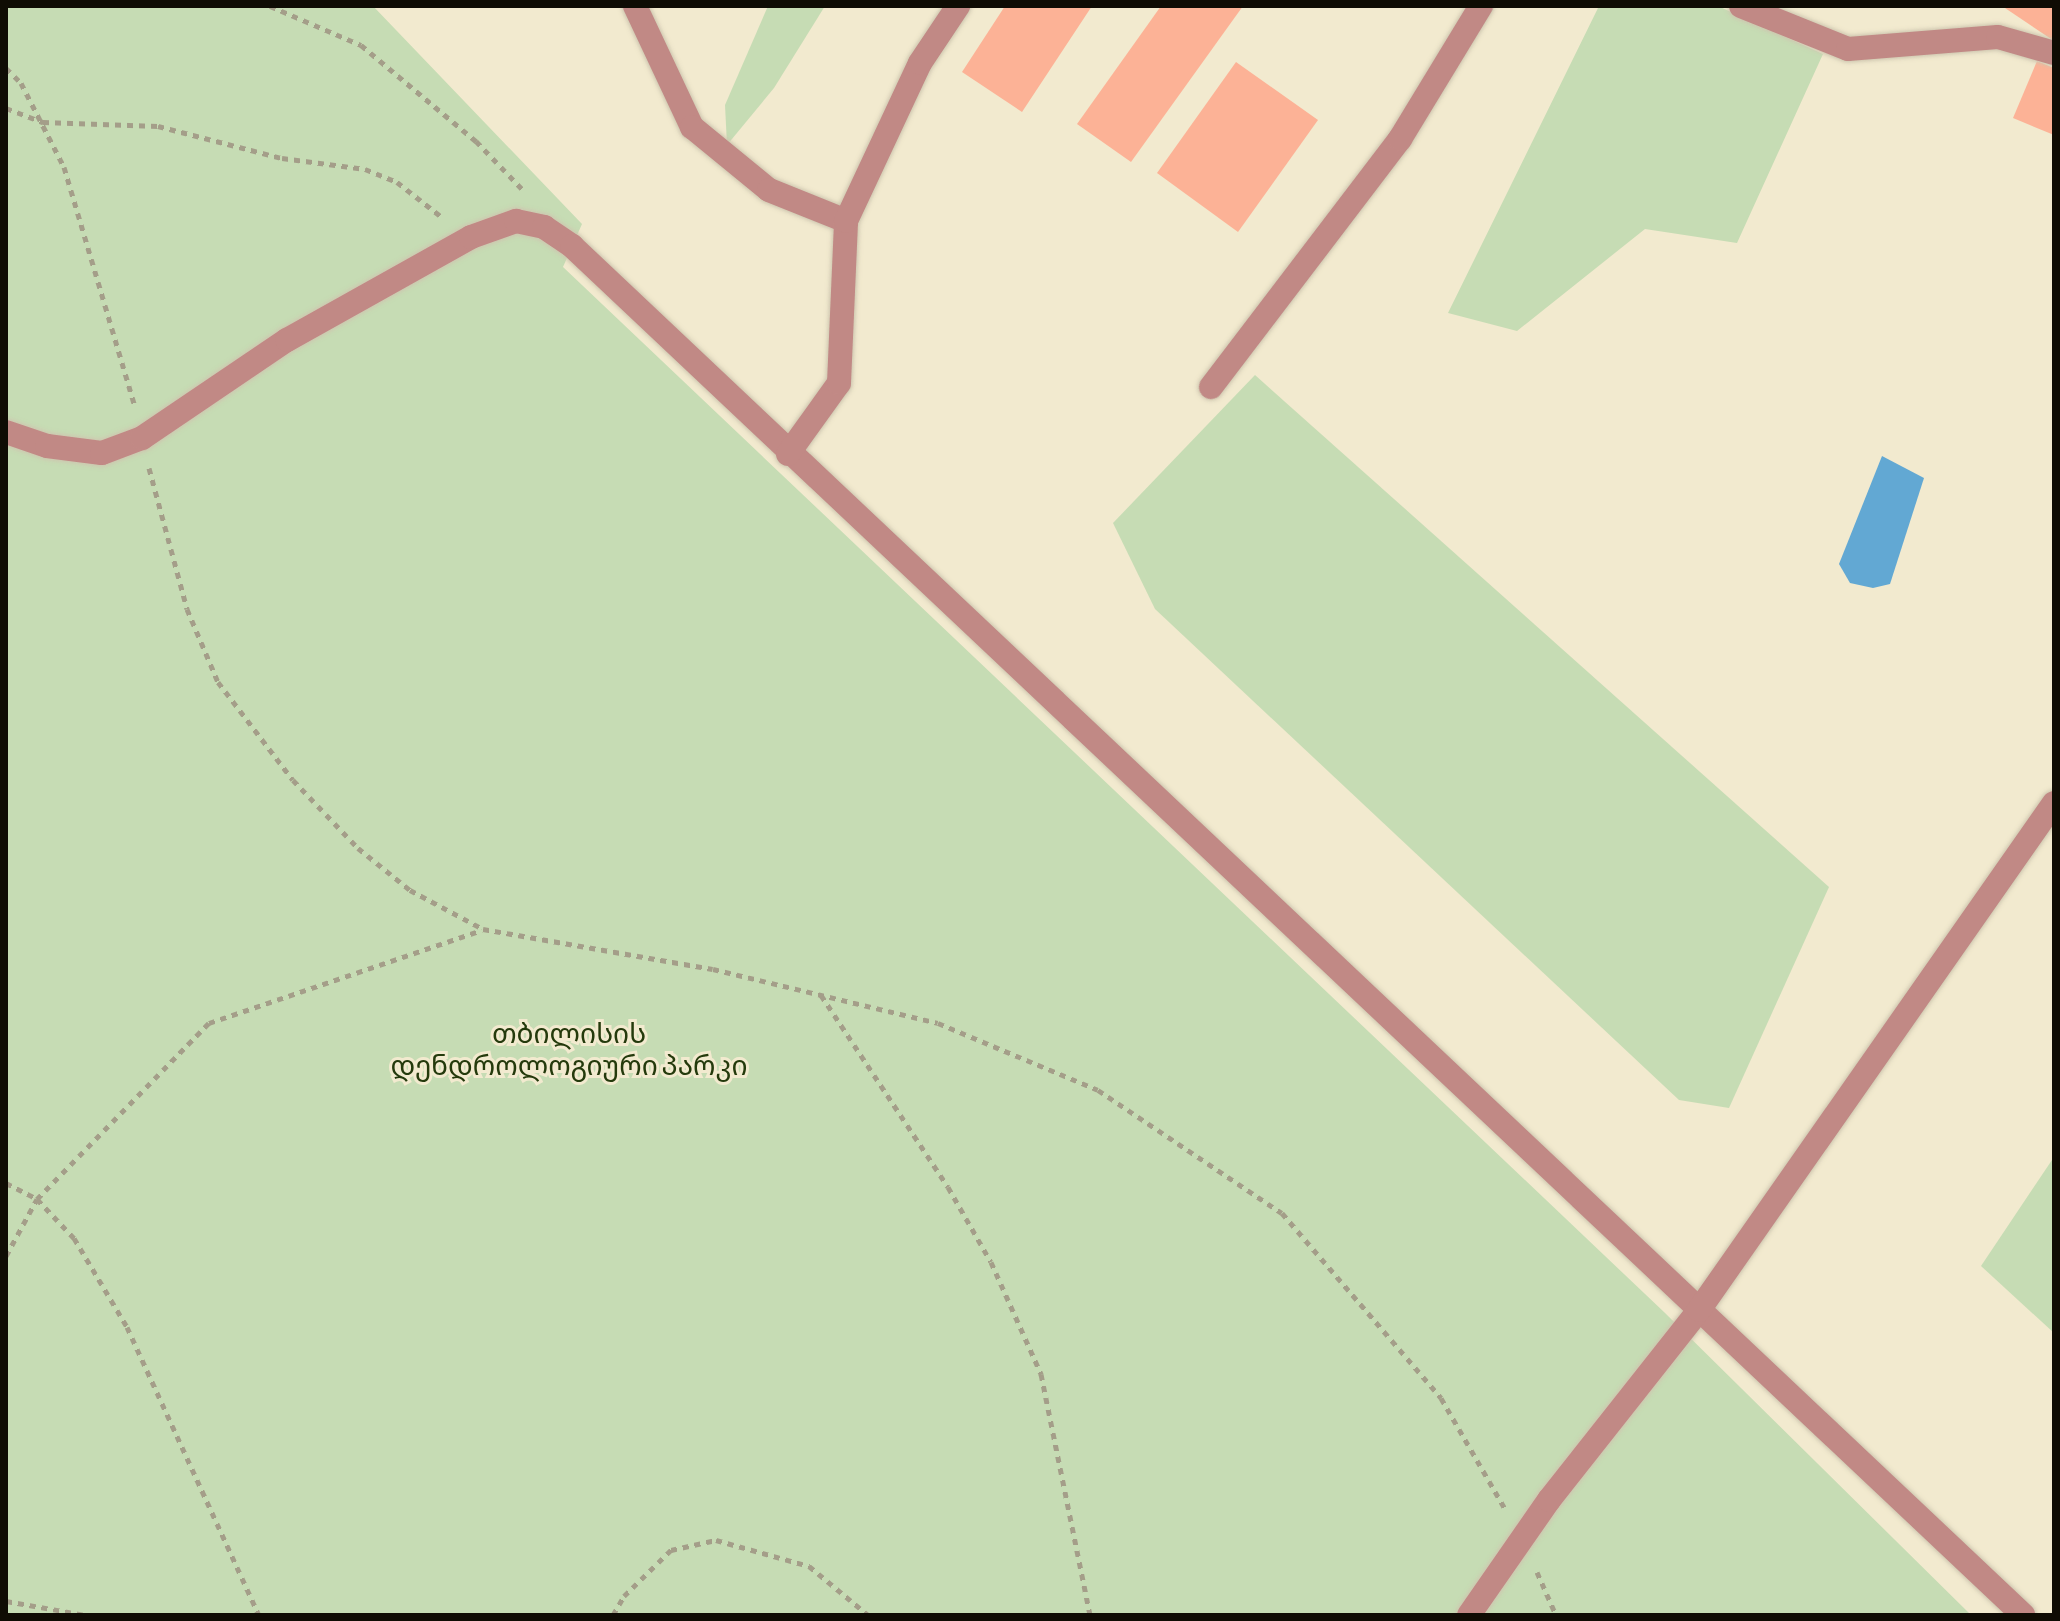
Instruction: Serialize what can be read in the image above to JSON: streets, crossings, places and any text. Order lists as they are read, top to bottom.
{
  "parks": ["თბილისის დენდროლოგიური პარკი"]
}
